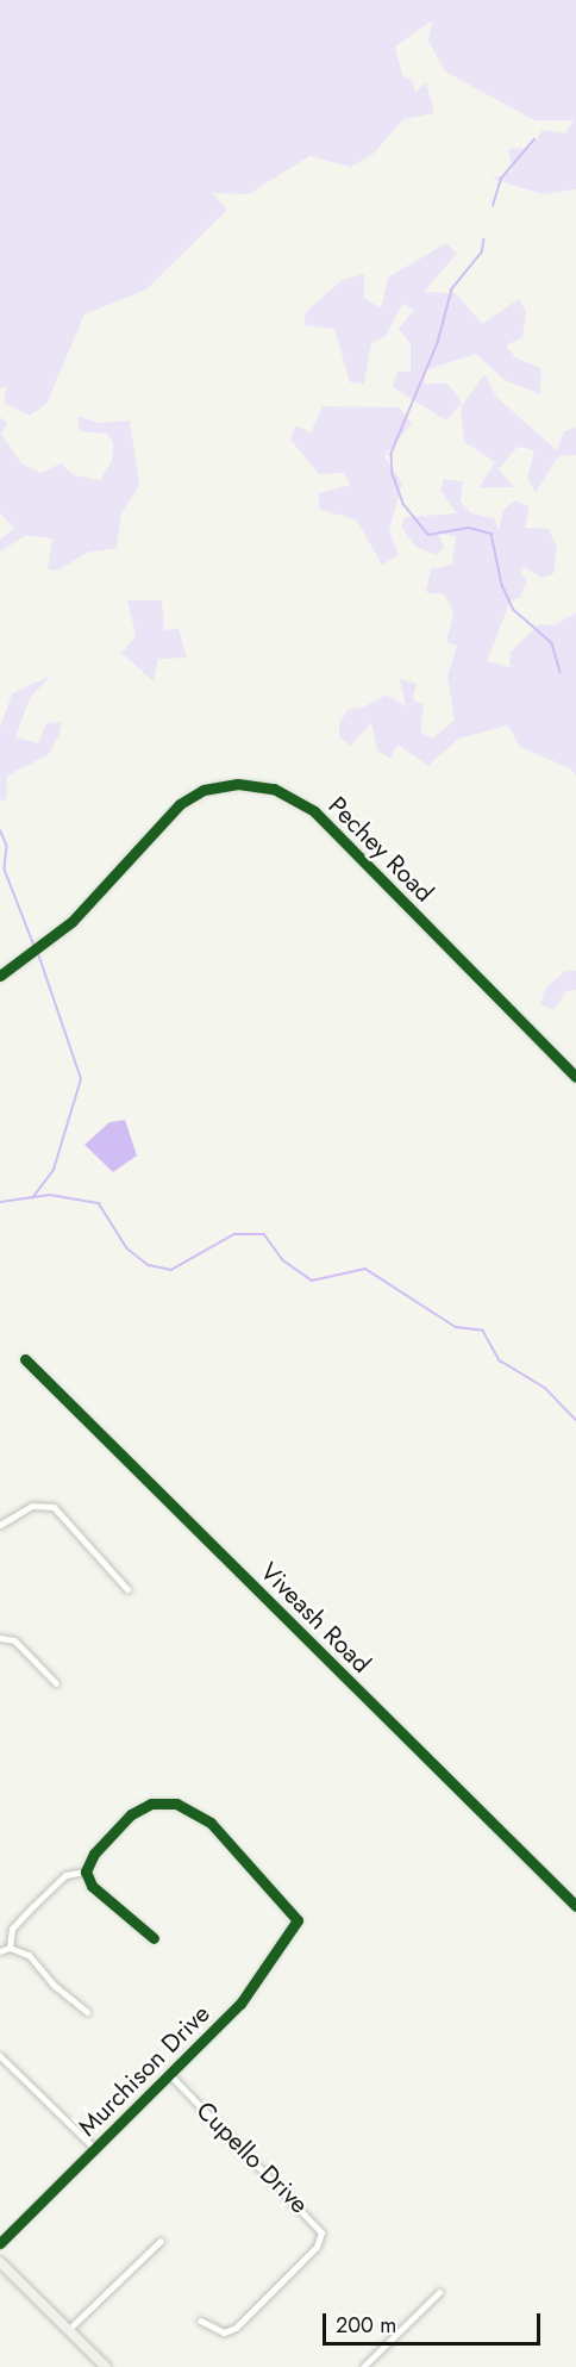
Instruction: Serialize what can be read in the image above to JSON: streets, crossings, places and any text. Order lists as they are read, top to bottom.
{
  "streets": {
    "street": [
      "Pechey Road",
      "Viveash Road",
      "Murchison Drive",
      "Cupello Drive"
    ]
  },
  "crossings": [
    ["Murchison Drive", "Cupello Drive"]
  ],
  "scale_bar": "200 m"
}
